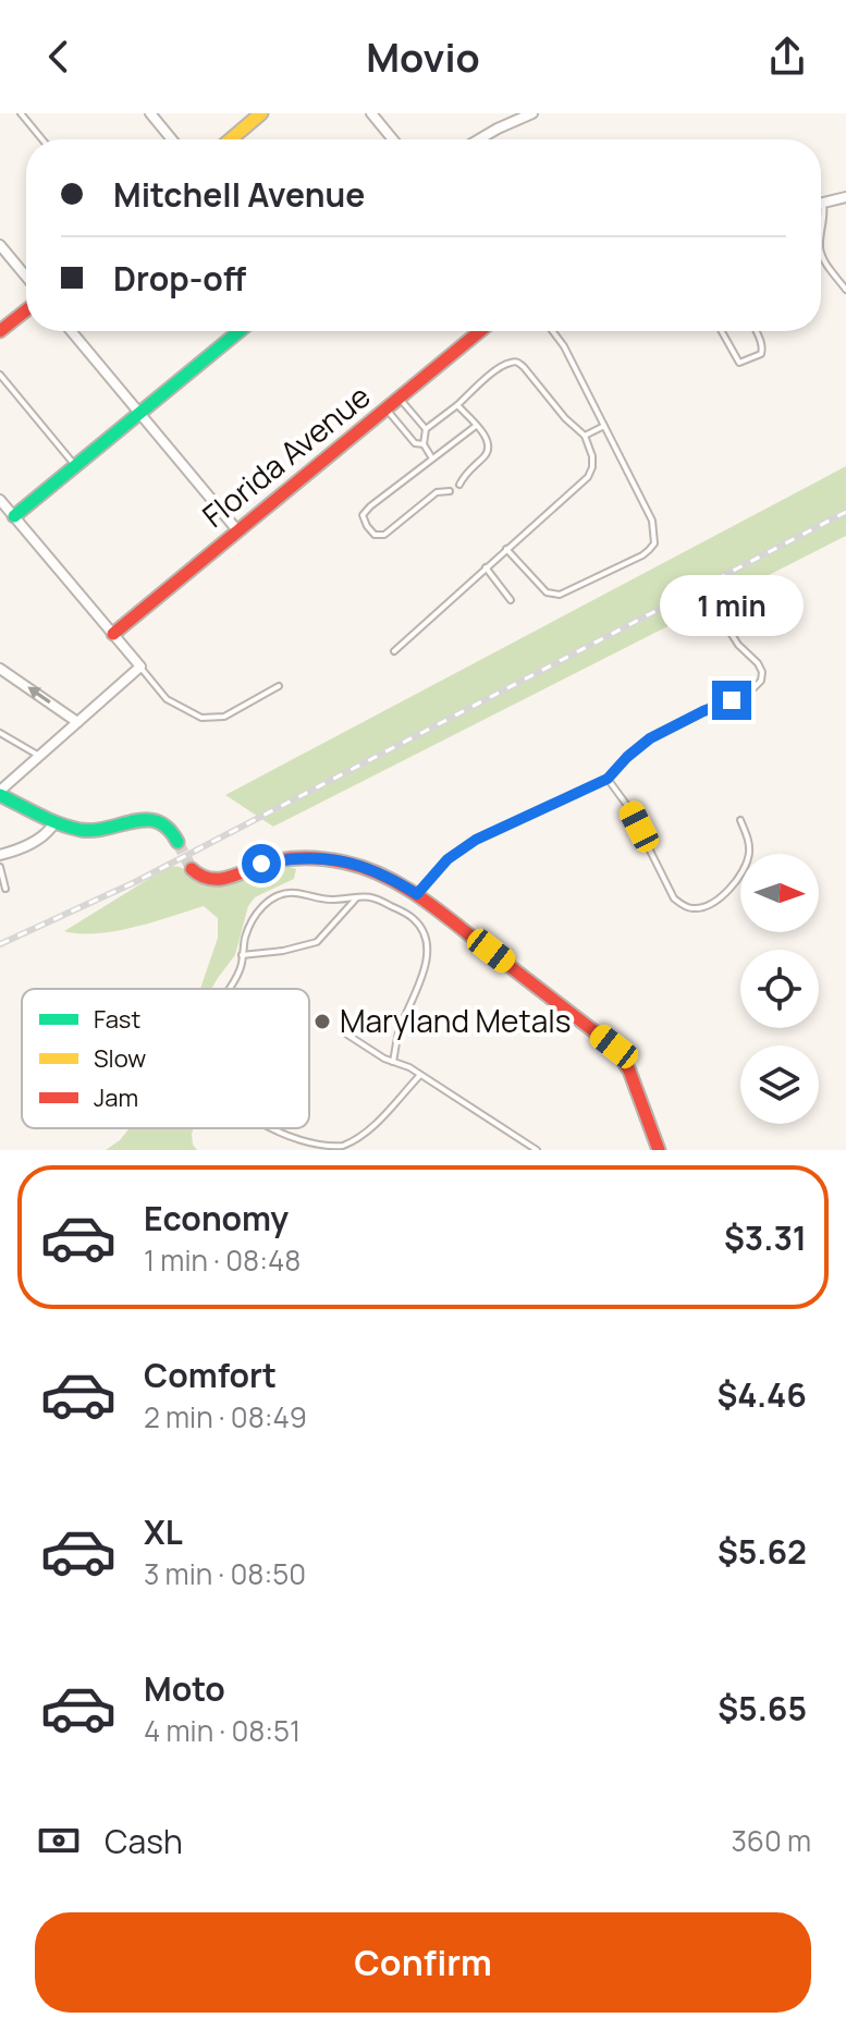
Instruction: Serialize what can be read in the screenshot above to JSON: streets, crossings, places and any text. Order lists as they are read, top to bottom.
{
  "streets": {
    "street": ["Florida Avenue"]
  },
  "places": ["Maryland Metals"],
  "legend": ["Fast", "Slow", "Jam"],
  "north": "right",
  "page": {
    "header": "Movio",
    "banner": ["Mitchell Avenue", "Drop-off"],
    "bubble": "1 min",
    "list": [
      {
        "name": "Economy",
        "note": "1 min · 08:48",
        "value": "$3.31"
      },
      {
        "name": "Comfort",
        "note": "2 min · 08:49",
        "value": "$4.46"
      },
      {
        "name": "XL",
        "note": "3 min · 08:50",
        "value": "$5.62"
      },
      {
        "name": "Moto",
        "note": "4 min · 08:51",
        "value": "$5.65"
      }
    ],
    "pay": ["Cash", "360 m"],
    "buttons": "Confirm"
  }
}
